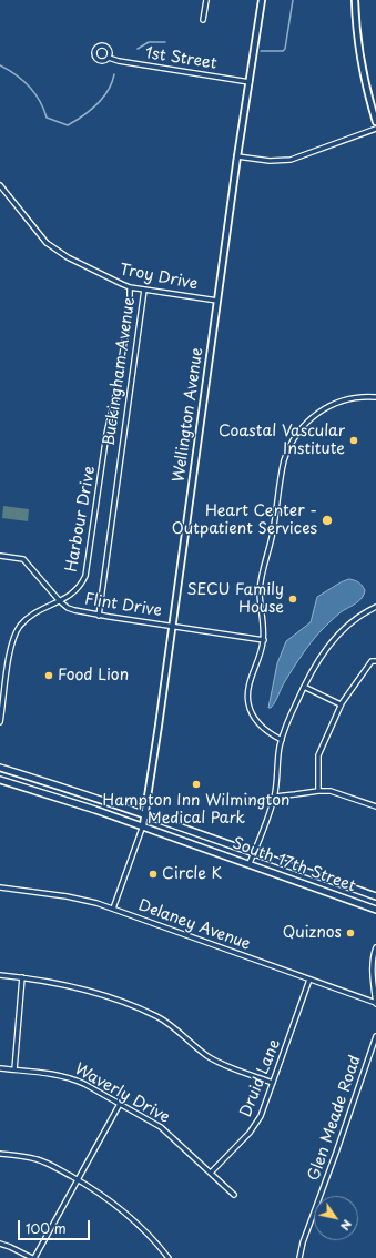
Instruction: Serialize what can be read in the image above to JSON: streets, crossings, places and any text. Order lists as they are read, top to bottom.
{
  "streets": {
    "main road": ["South 17th Street"],
    "street": [
      "1st Street",
      "Troy Drive",
      "Buckingham Avenue",
      "Wellington Avenue",
      "Harbour Drive",
      "Flint Drive",
      "Delaney Avenue",
      "Druid Lane",
      "Waverly Drive",
      "Glen Meade Road"
    ]
  },
  "crossings": [
    ["1st Street", "Wellington Avenue"],
    ["Troy Drive", "Buckingham Avenue"],
    ["Troy Drive", "Wellington Avenue"],
    ["Troy Drive", "Harbour Drive"],
    ["Buckingham Avenue", "Flint Drive"],
    ["Wellington Avenue", "Flint Drive"],
    ["Wellington Avenue", "South 17th Street"],
    ["Wellington Avenue", "Delaney Avenue"],
    ["Harbour Drive", "Flint Drive"],
    ["Delaney Avenue", "Druid Lane"],
    ["Druid Lane", "Waverly Drive"]
  ],
  "places": [
    "Coastal Vascular Institute",
    "Heart Center - Outpatient Services",
    "SECU Family House",
    "Food Lion",
    "Hampton Inn Wilmington Medical Park",
    "Circle K",
    "Quiznos"
  ],
  "scale_bar": "100 m",
  "north": "bottom right"
}
